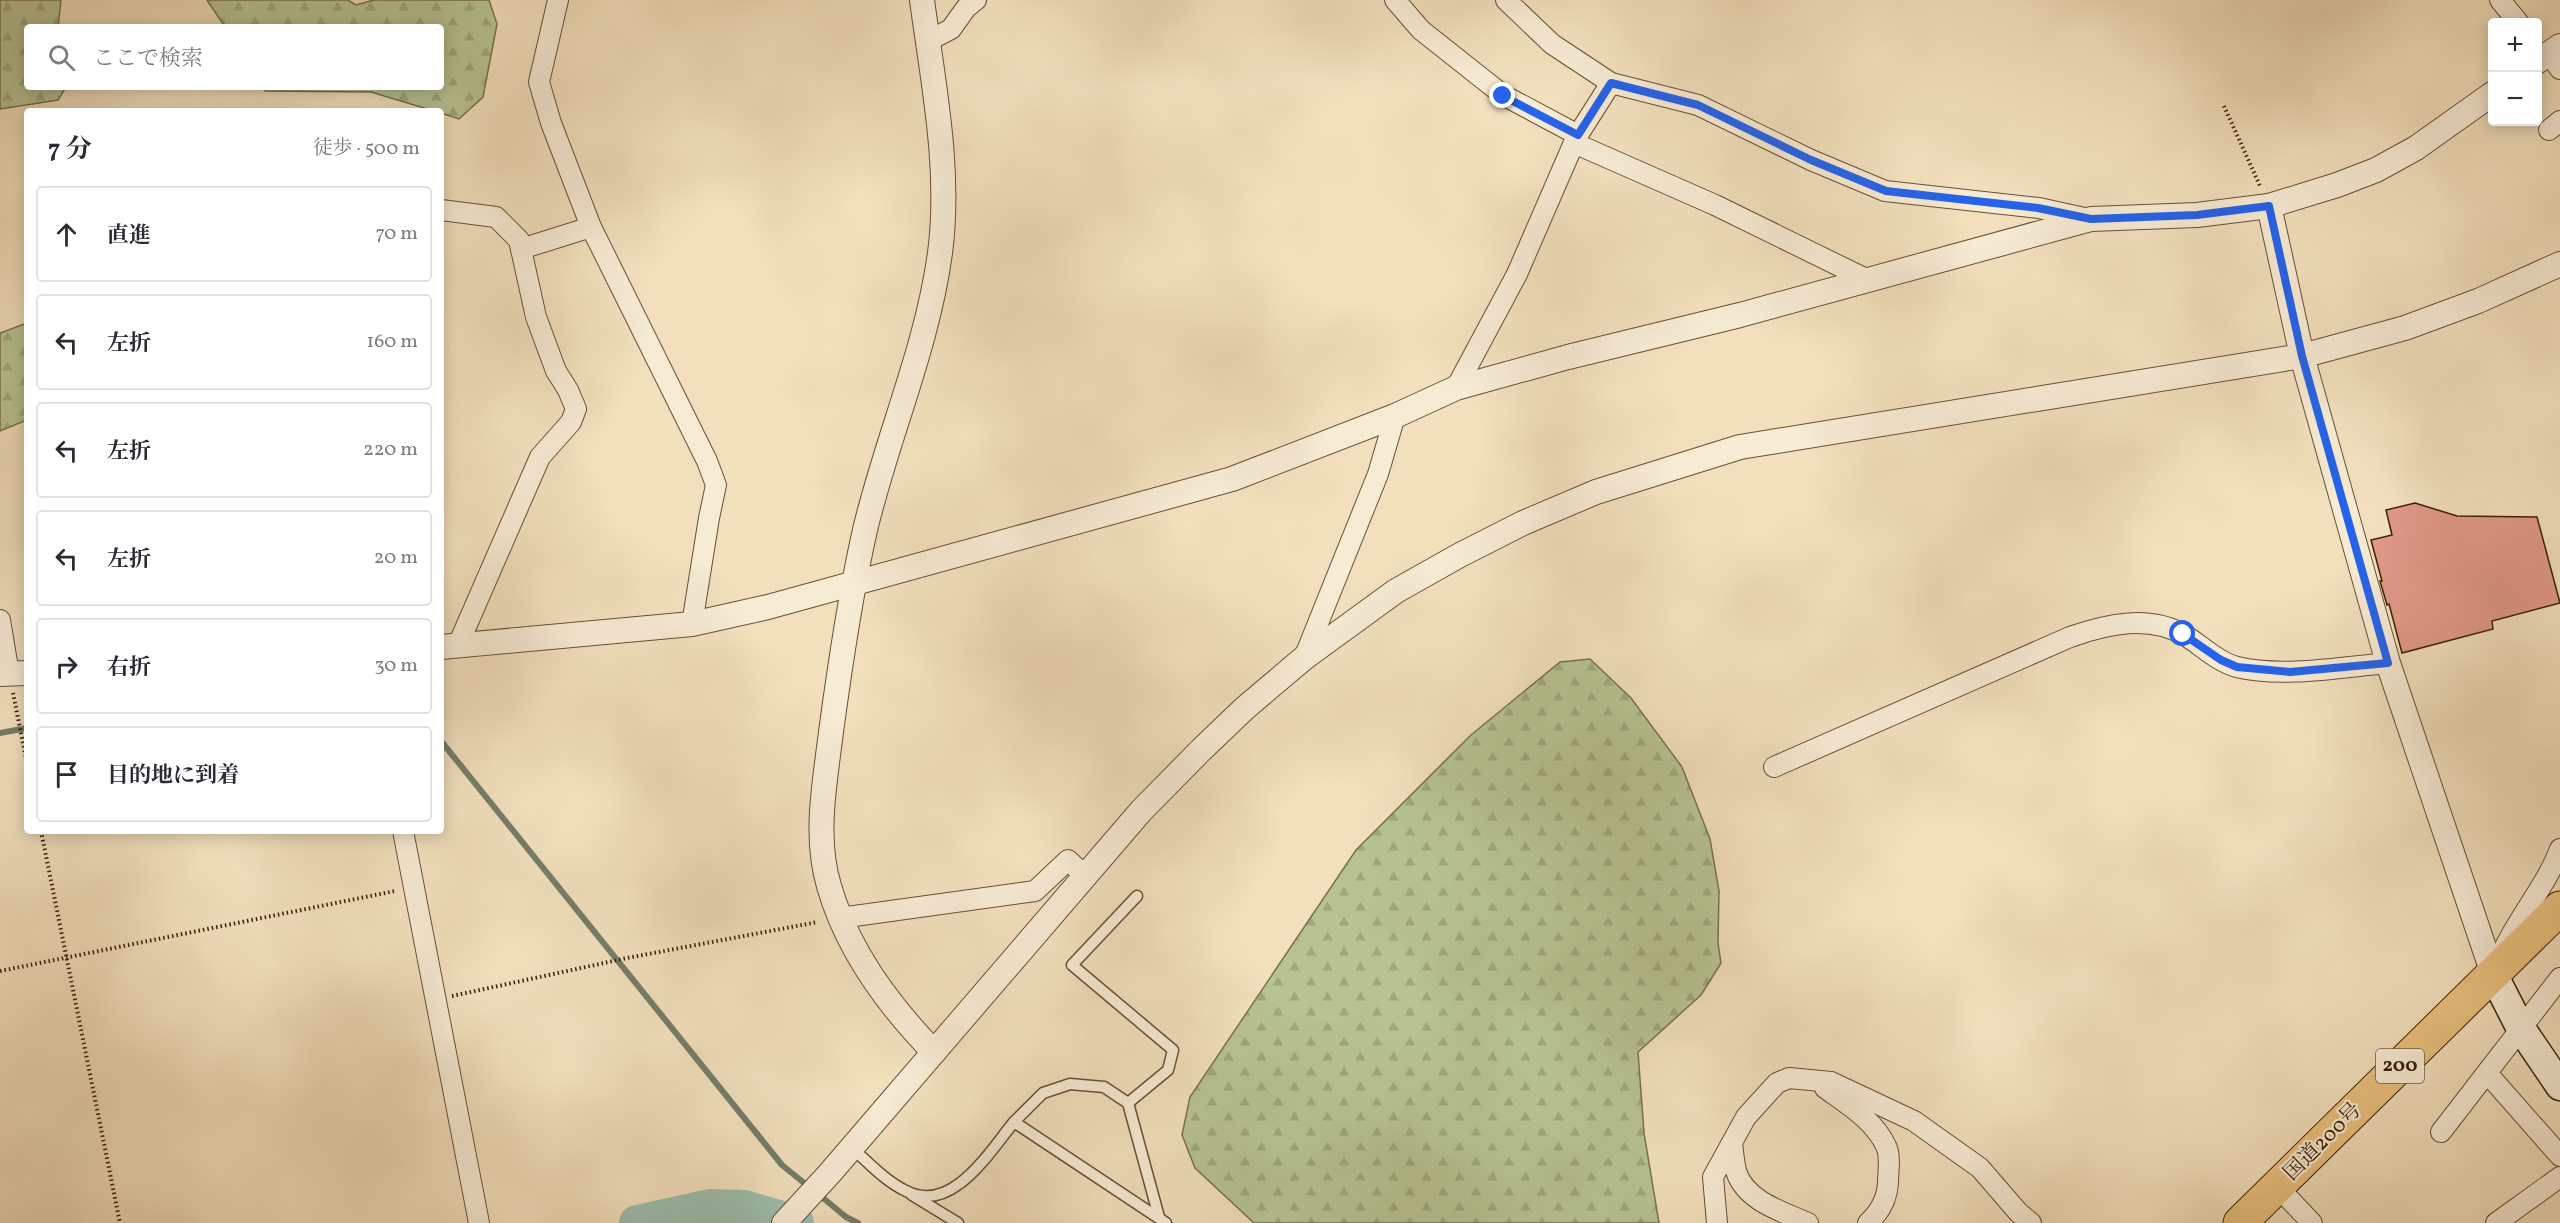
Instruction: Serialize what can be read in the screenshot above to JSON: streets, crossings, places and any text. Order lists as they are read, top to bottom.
{
  "streets": {
    "highway": ["200", "国道200号"]
  },
  "page": {
    "map_buttons": ["+", "−"],
    "search": "ここで検索",
    "heading": ["7 分", "徒歩 · 500 m"],
    "list": [
      ["直進", "70 m"],
      ["左折", "160 m"],
      ["左折", "220 m"],
      ["左折", "20 m"],
      ["右折", "30 m"],
      "目的地に到着"
    ]
  }
}
